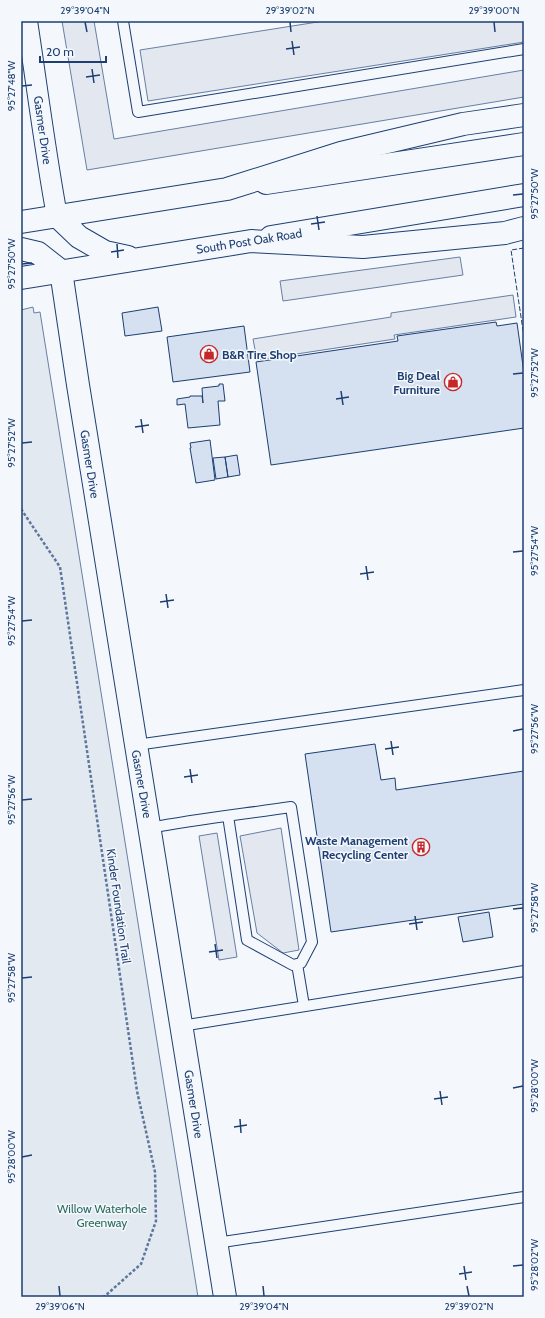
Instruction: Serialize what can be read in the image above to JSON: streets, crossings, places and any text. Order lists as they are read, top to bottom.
{
  "streets": {
    "main road": ["Gasmer Drive", "South Post Oak Road"],
    "path": ["Kinder Foundation Trail"]
  },
  "crossings": [
    ["Gasmer Drive", "South Post Oak Road"]
  ],
  "parks": ["Willow Waterhole Greenway"],
  "places": {
    "shop": ["B&R Tire Shop", "Big Deal Furniture"],
    "building": ["Waste Management Recycling Center"]
  },
  "scale_bar": "20 m",
  "coordinates": [
    "29°39'04\"N",
    "29°39'02\"N",
    "29°39'00\"N",
    "95°27'48\"W",
    "95°27'50\"W",
    "95°27'52\"W",
    "95°27'54\"W",
    "95°27'56\"W",
    "95°27'58\"W",
    "95°28'00\"W",
    "95°28'02\"W",
    "29°39'06\"N"
  ]
}
